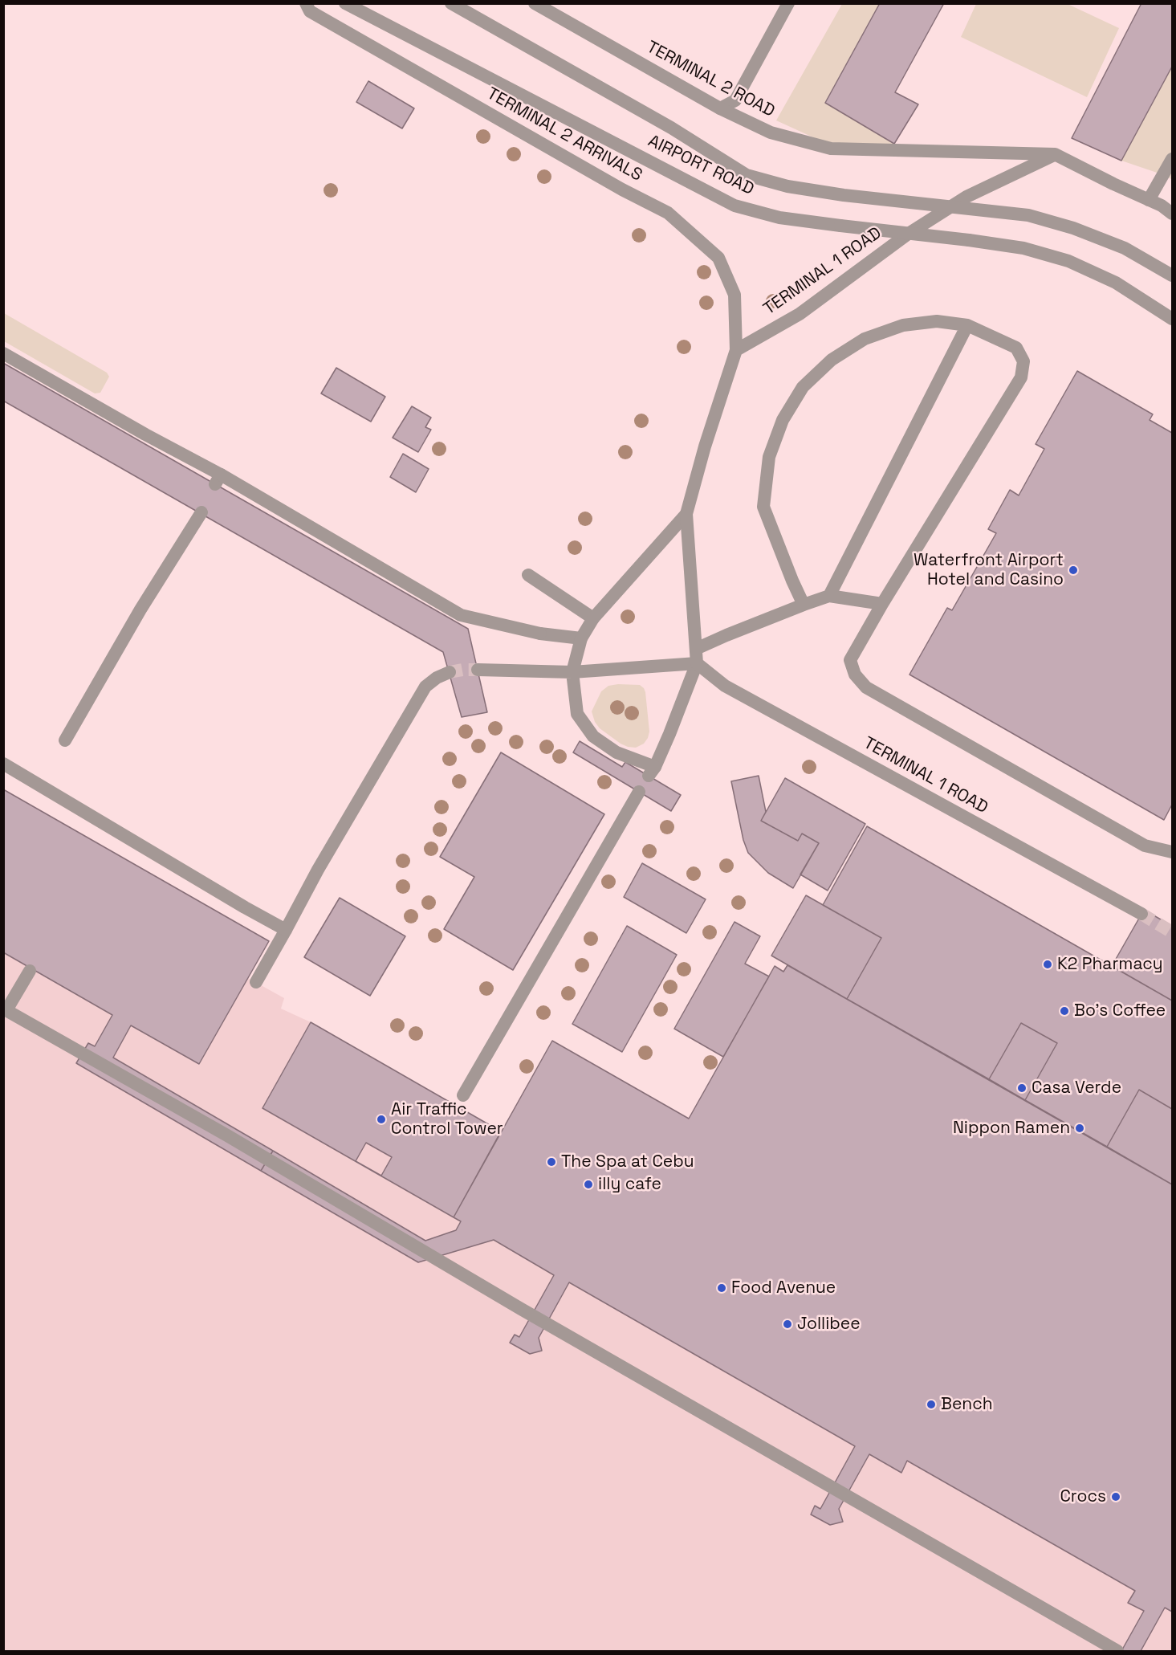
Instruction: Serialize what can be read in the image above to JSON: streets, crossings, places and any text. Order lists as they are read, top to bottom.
{
  "streets": {
    "street": [
      "TERMINAL 2 ROAD",
      "TERMINAL 2 ARRIVALS",
      "AIRPORT ROAD",
      "TERMINAL 1 ROAD"
    ]
  },
  "crossings": [
    ["TERMINAL 2 ROAD", "TERMINAL 1 ROAD"],
    ["TERMINAL 2 ARRIVALS", "TERMINAL 1 ROAD"]
  ],
  "places": [
    "Waterfront Airport Hotel and Casino",
    "K2 Pharmacy",
    "Bo’s Coffee",
    "Casa Verde",
    "Air Traffic Control Tower",
    "Nippon Ramen",
    "The Spa at Cebu",
    "illy cafe",
    "Food Avenue",
    "Jollibee",
    "Bench",
    "Crocs"
  ]
}
